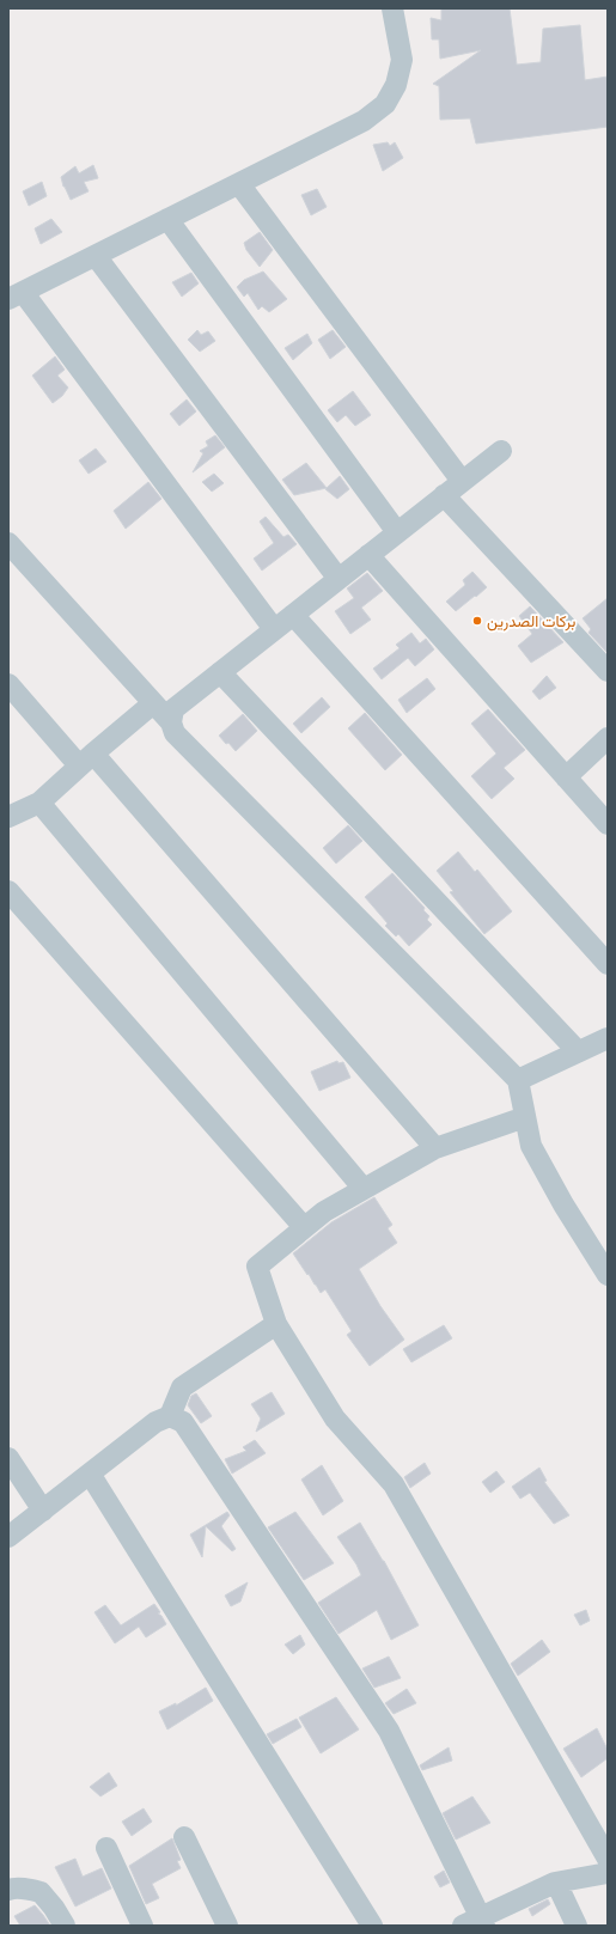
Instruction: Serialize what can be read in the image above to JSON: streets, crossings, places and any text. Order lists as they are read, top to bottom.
{
  "places": ["بركات الصدرين"]
}
